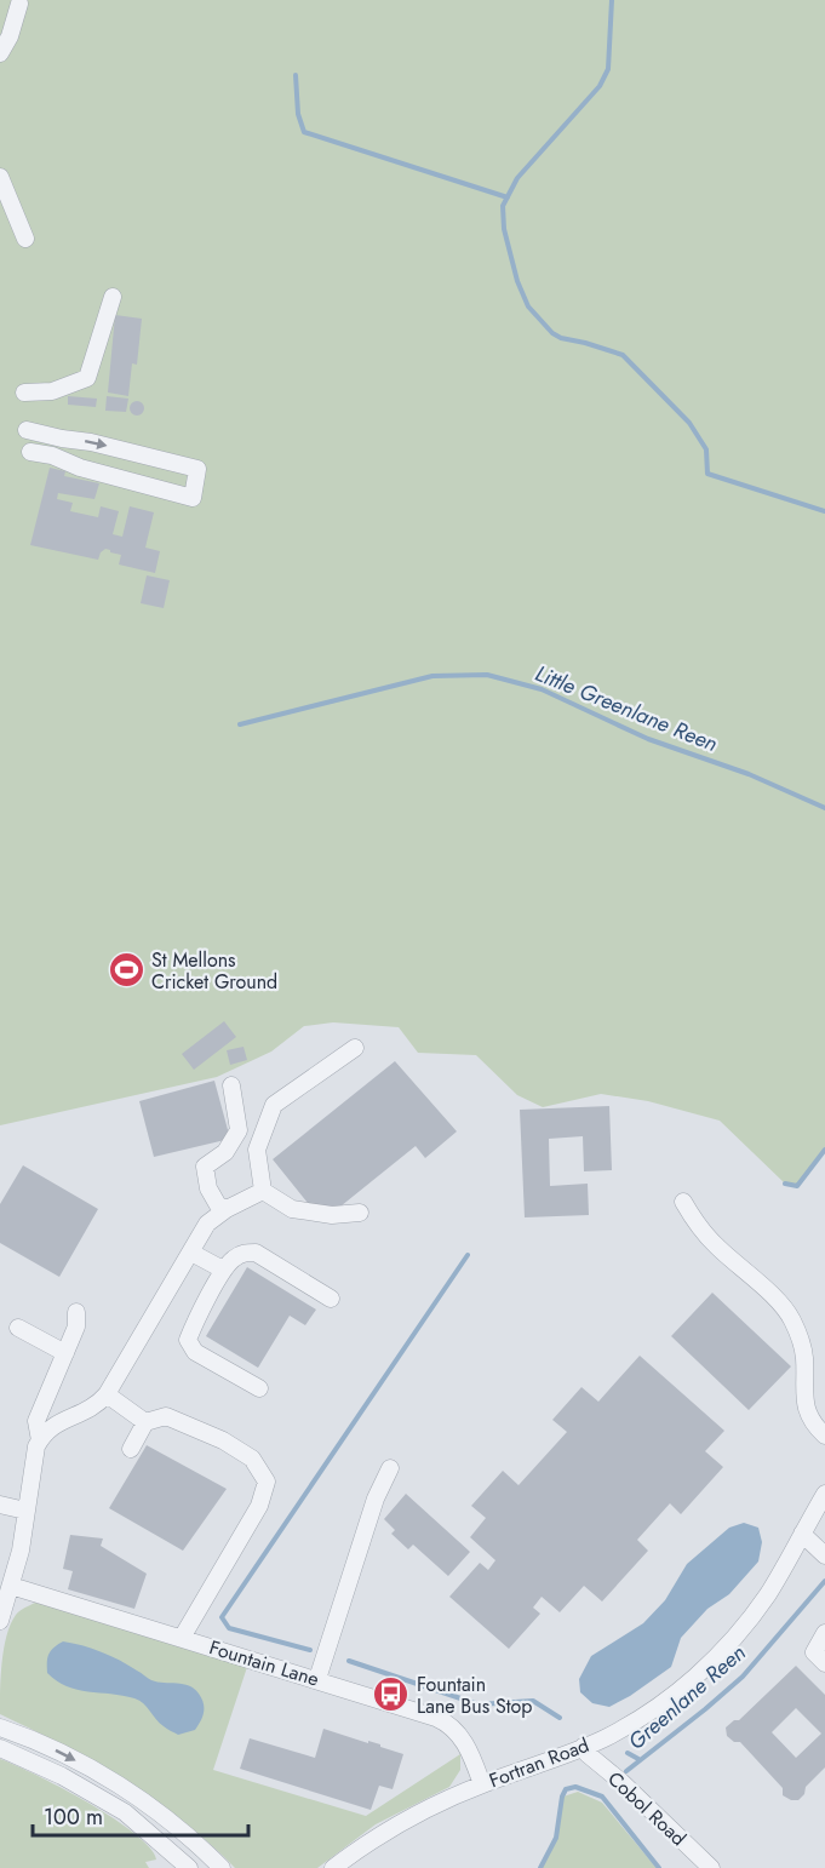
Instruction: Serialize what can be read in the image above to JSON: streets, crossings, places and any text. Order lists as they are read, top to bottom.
{
  "streets": {
    "street": ["Fountain Lane", "Fortran Road", "Cobol Road"]
  },
  "crossings": [
    ["Fountain Lane", "Fortran Road"],
    ["Fortran Road", "Cobol Road"]
  ],
  "water": ["Little Greenlane Reen", "Greenlane Reen"],
  "places": {
    "sports": ["St Mellons Cricket Ground"],
    "bus stop": ["Fountain Lane Bus Stop"]
  },
  "scale_bar": "100 m"
}
